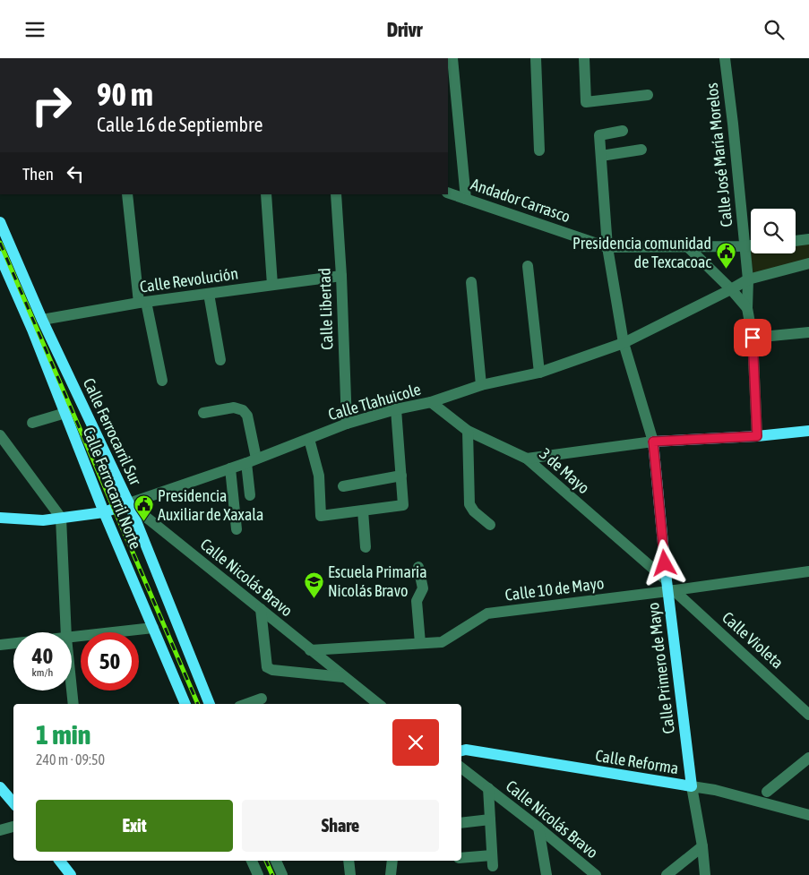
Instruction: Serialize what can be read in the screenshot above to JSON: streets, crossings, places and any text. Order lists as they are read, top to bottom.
{
  "streets": {
    "main road": [
      "Calle Tlahuicole",
      "Calle Ferrocarril Sur",
      "Calle Ferrocarril Norte",
      "Calle Primero de Mayo",
      "Calle Reforma"
    ],
    "street": [
      "Calle José María Morelos",
      "Andador Carrasco",
      "Calle Revolución",
      "Calle Libertad",
      "3 de Mayo",
      "Calle Nicolás Bravo",
      "Calle 10 de Mayo",
      "Calle Violeta"
    ]
  },
  "crossings": [
    ["Calle José María Morelos", "Andador Carrasco"],
    ["Calle José María Morelos", "Calle Tlahuicole"],
    ["Andador Carrasco", "Calle Primero de Mayo"],
    ["Calle Revolución", "Calle Libertad"],
    ["Calle Revolución", "Calle Ferrocarril Sur"],
    ["Calle Libertad", "Calle Tlahuicole"],
    ["Calle Tlahuicole", "Calle Ferrocarril Sur"],
    ["Calle Tlahuicole", "3 de Mayo"],
    ["Calle Tlahuicole", "Calle Ferrocarril Norte"],
    ["Calle Tlahuicole", "Calle Nicolás Bravo"],
    ["Calle Tlahuicole", "Calle Primero de Mayo"],
    ["Calle Ferrocarril Sur", "Calle Nicolás Bravo"],
    ["3 de Mayo", "Calle 10 de Mayo"],
    ["3 de Mayo", "Calle Violeta"],
    ["3 de Mayo", "Calle Primero de Mayo"],
    ["Calle Nicolás Bravo", "Calle 10 de Mayo"],
    ["Calle 10 de Mayo", "Calle Violeta"],
    ["Calle 10 de Mayo", "Calle Primero de Mayo"],
    ["Calle Violeta", "Calle Primero de Mayo"],
    ["Calle Primero de Mayo", "Calle Reforma"]
  ],
  "places": {
    "public building": ["Presidencia comunidad de Texcacoac", "Presidencia Auxiliar de Xaxala"],
    "school or university": ["Escuela Primaria Nicolás Bravo"]
  },
  "page": {
    "header": "Drivr",
    "turn": ["90 m", "Calle 16 de Septiembre"],
    "then": "Then",
    "speed": "40 km/h",
    "limit": "50",
    "heading": ["1 min", "240 m · 09:50"],
    "buttons": ["Exit", "Share"]
  }
}
